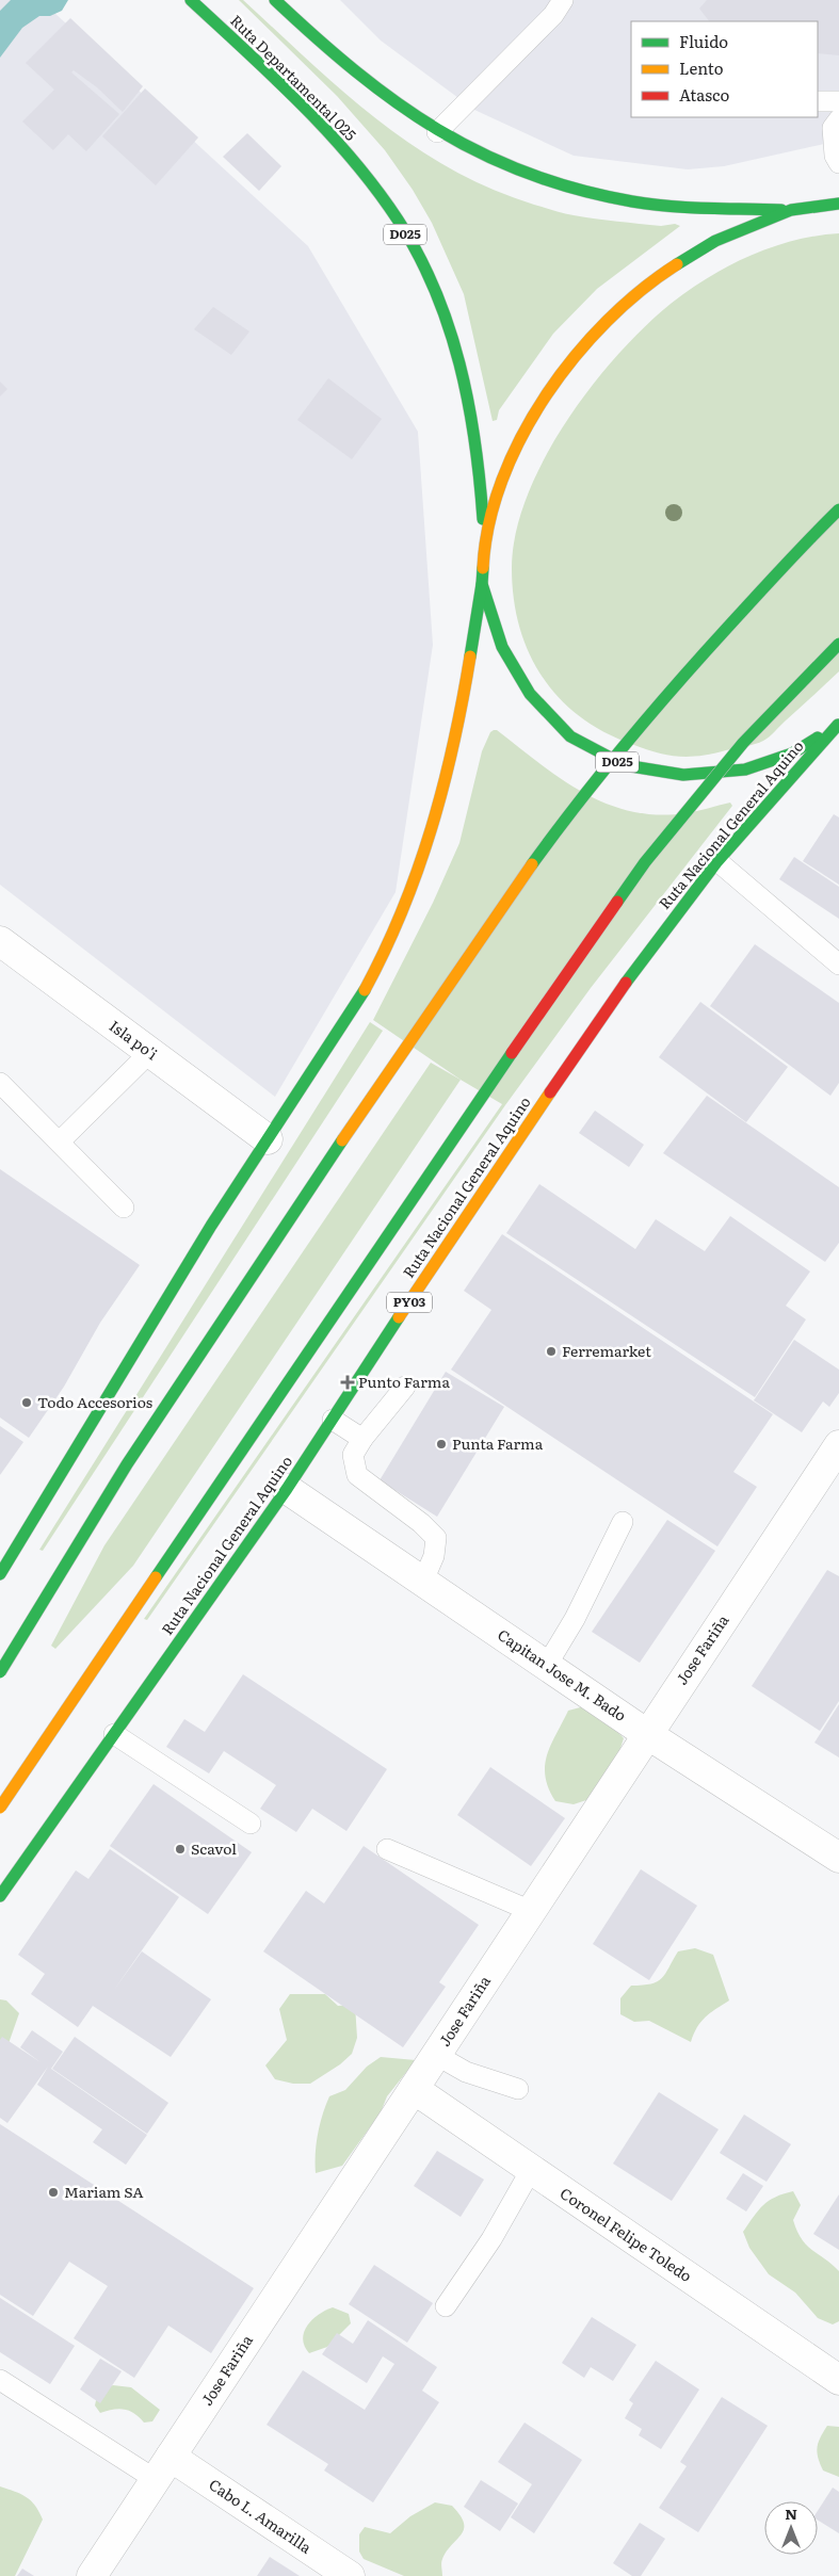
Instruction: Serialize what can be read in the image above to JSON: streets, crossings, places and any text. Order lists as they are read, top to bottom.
{
  "streets": {
    "highway": [
      "Ruta Departamental 025",
      "D025",
      "Ruta Nacional General Aquino",
      "PY03"
    ],
    "street": [
      "Isla po'i",
      "Jose Fariña",
      "Capitan Jose M. Bado",
      "Coronel Felipe Toledo",
      "Cabo L. Amarilla"
    ]
  },
  "crossings": [
    ["Ruta Departamental 025", "D025"],
    ["D025", "Ruta Nacional General Aquino"],
    ["Ruta Nacional General Aquino", "Capitan Jose M. Bado"],
    ["Jose Fariña", "Capitan Jose M. Bado"],
    ["Jose Fariña", "Coronel Felipe Toledo"],
    ["Jose Fariña", "Cabo L. Amarilla"]
  ],
  "places": {
    "other": [
      "Ferremarket",
      "Todo Accesorios",
      "Punta Farma",
      "Scavol",
      "Mariam SA"
    ],
    "health": ["Punto Farma"]
  },
  "legend": ["Fluido", "Lento", "Atasco"],
  "north": "top"
}
